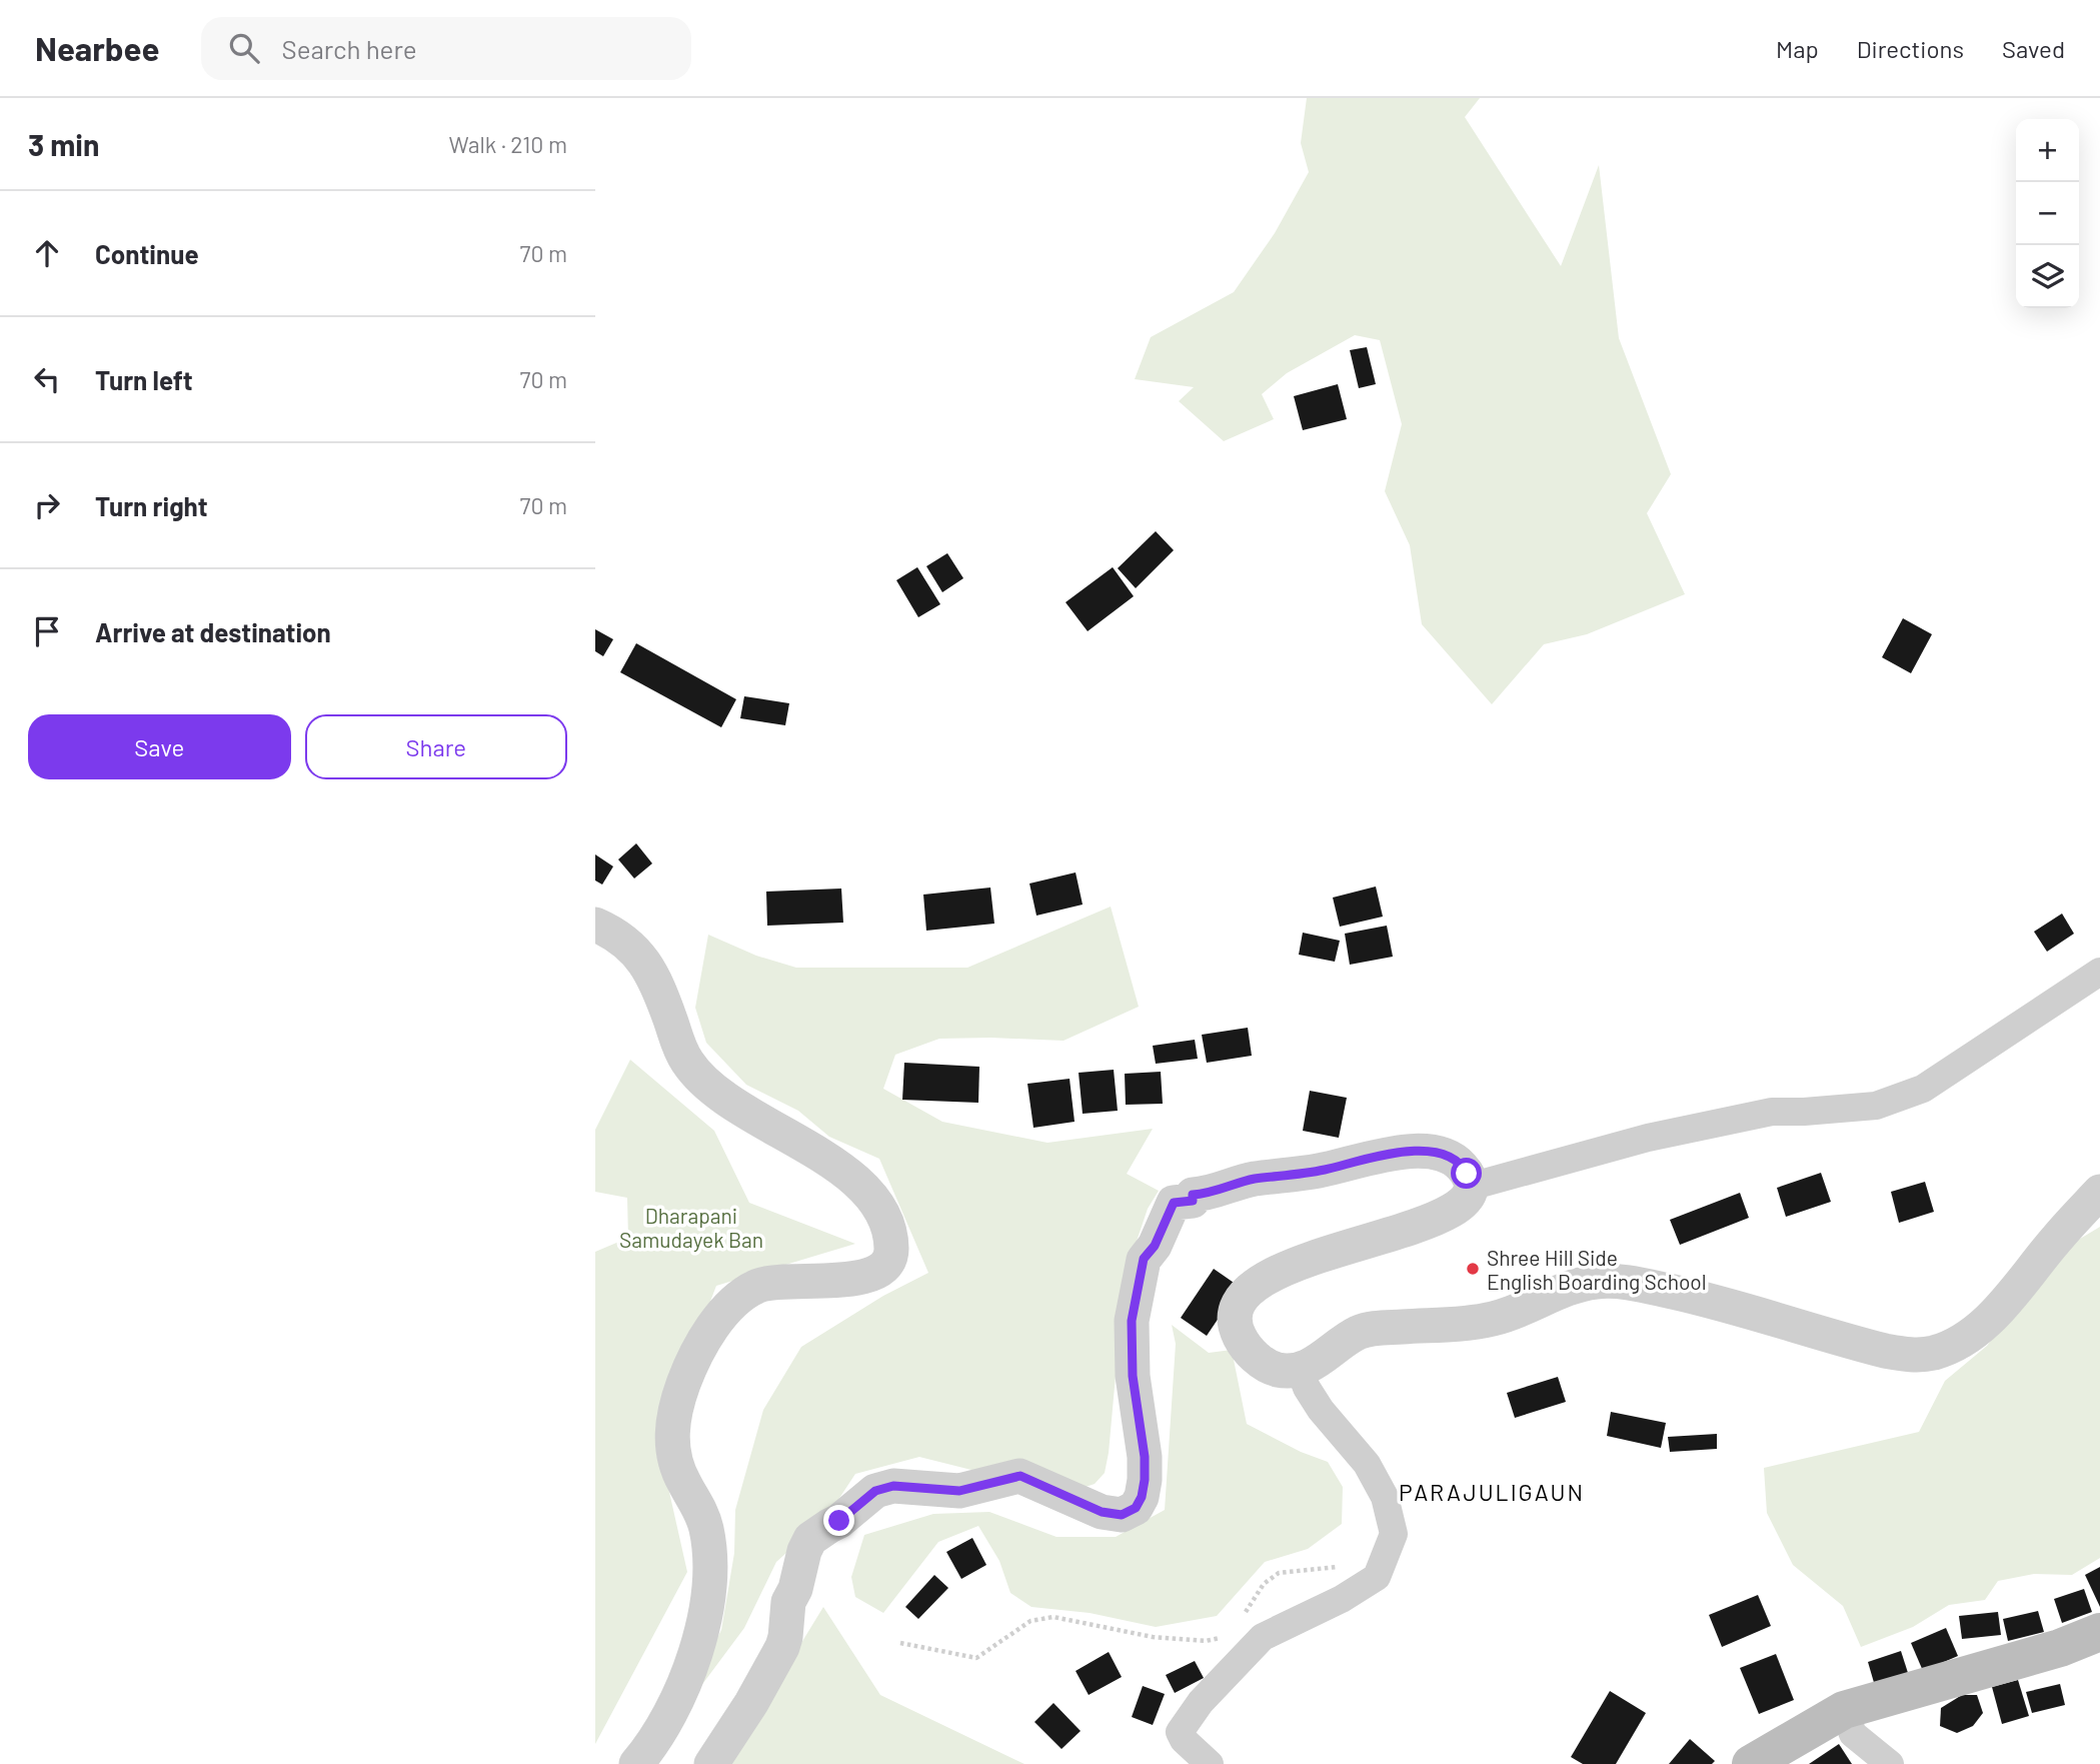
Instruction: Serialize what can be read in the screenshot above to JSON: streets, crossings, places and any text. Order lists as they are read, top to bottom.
{
  "districts": ["PARAJULIGAUN"],
  "parks": ["Dharapani Samudayek Ban"],
  "places": ["Shree Hill Side English Boarding School"],
  "page": {
    "header": "Nearbee",
    "search": "Search here",
    "nav": ["Map", "Directions", "Saved"],
    "heading": ["3 min", "Walk · 210 m"],
    "map_buttons": ["+", "−"],
    "list": [
      ["Continue", "70 m"],
      ["Turn left", "70 m"],
      ["Turn right", "70 m"],
      "Arrive at destination"
    ],
    "buttons": ["Save", "Share"]
  }
}
